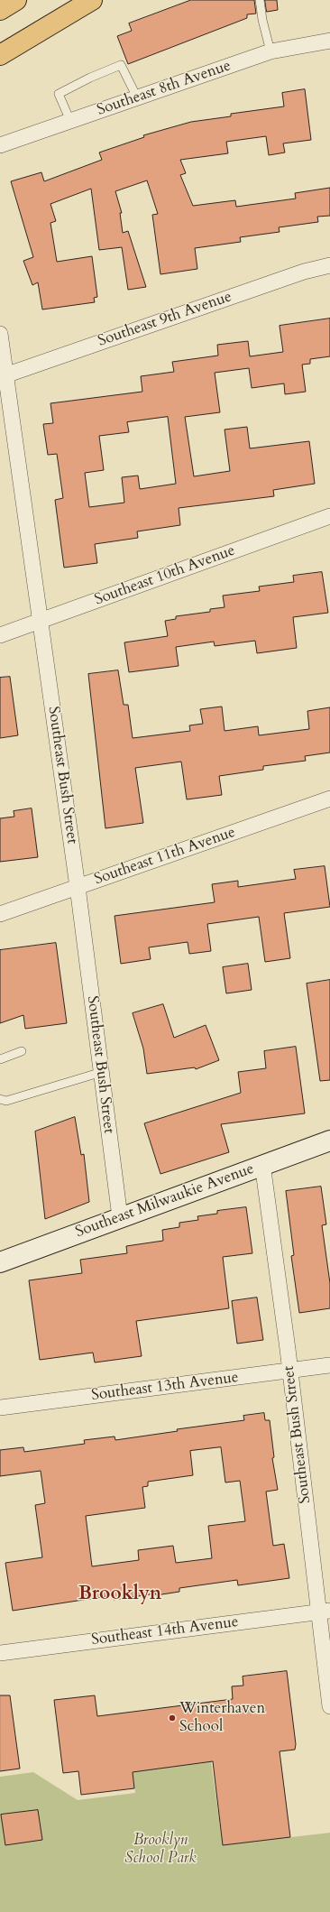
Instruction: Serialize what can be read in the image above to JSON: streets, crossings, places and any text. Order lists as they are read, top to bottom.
{
  "streets": {
    "main road": ["Southeast Milwaukie Avenue"],
    "street": [
      "Southeast 8th Avenue",
      "Southeast 9th Avenue",
      "Southeast 10th Avenue",
      "Southeast Bush Street",
      "Southeast 11th Avenue",
      "Southeast 13th Avenue",
      "Southeast 14th Avenue"
    ]
  },
  "crossings": [
    ["Southeast 9th Avenue", "Southeast Bush Street"],
    ["Southeast 10th Avenue", "Southeast Bush Street"],
    ["Southeast Bush Street", "Southeast 11th Avenue"],
    ["Southeast Bush Street", "Southeast Milwaukie Avenue"],
    ["Southeast Bush Street", "Southeast 13th Avenue"],
    ["Southeast Bush Street", "Southeast 14th Avenue"]
  ],
  "districts": ["Brooklyn"],
  "parks": ["Brooklyn School Park"],
  "places": ["Winterhaven School"]
}
